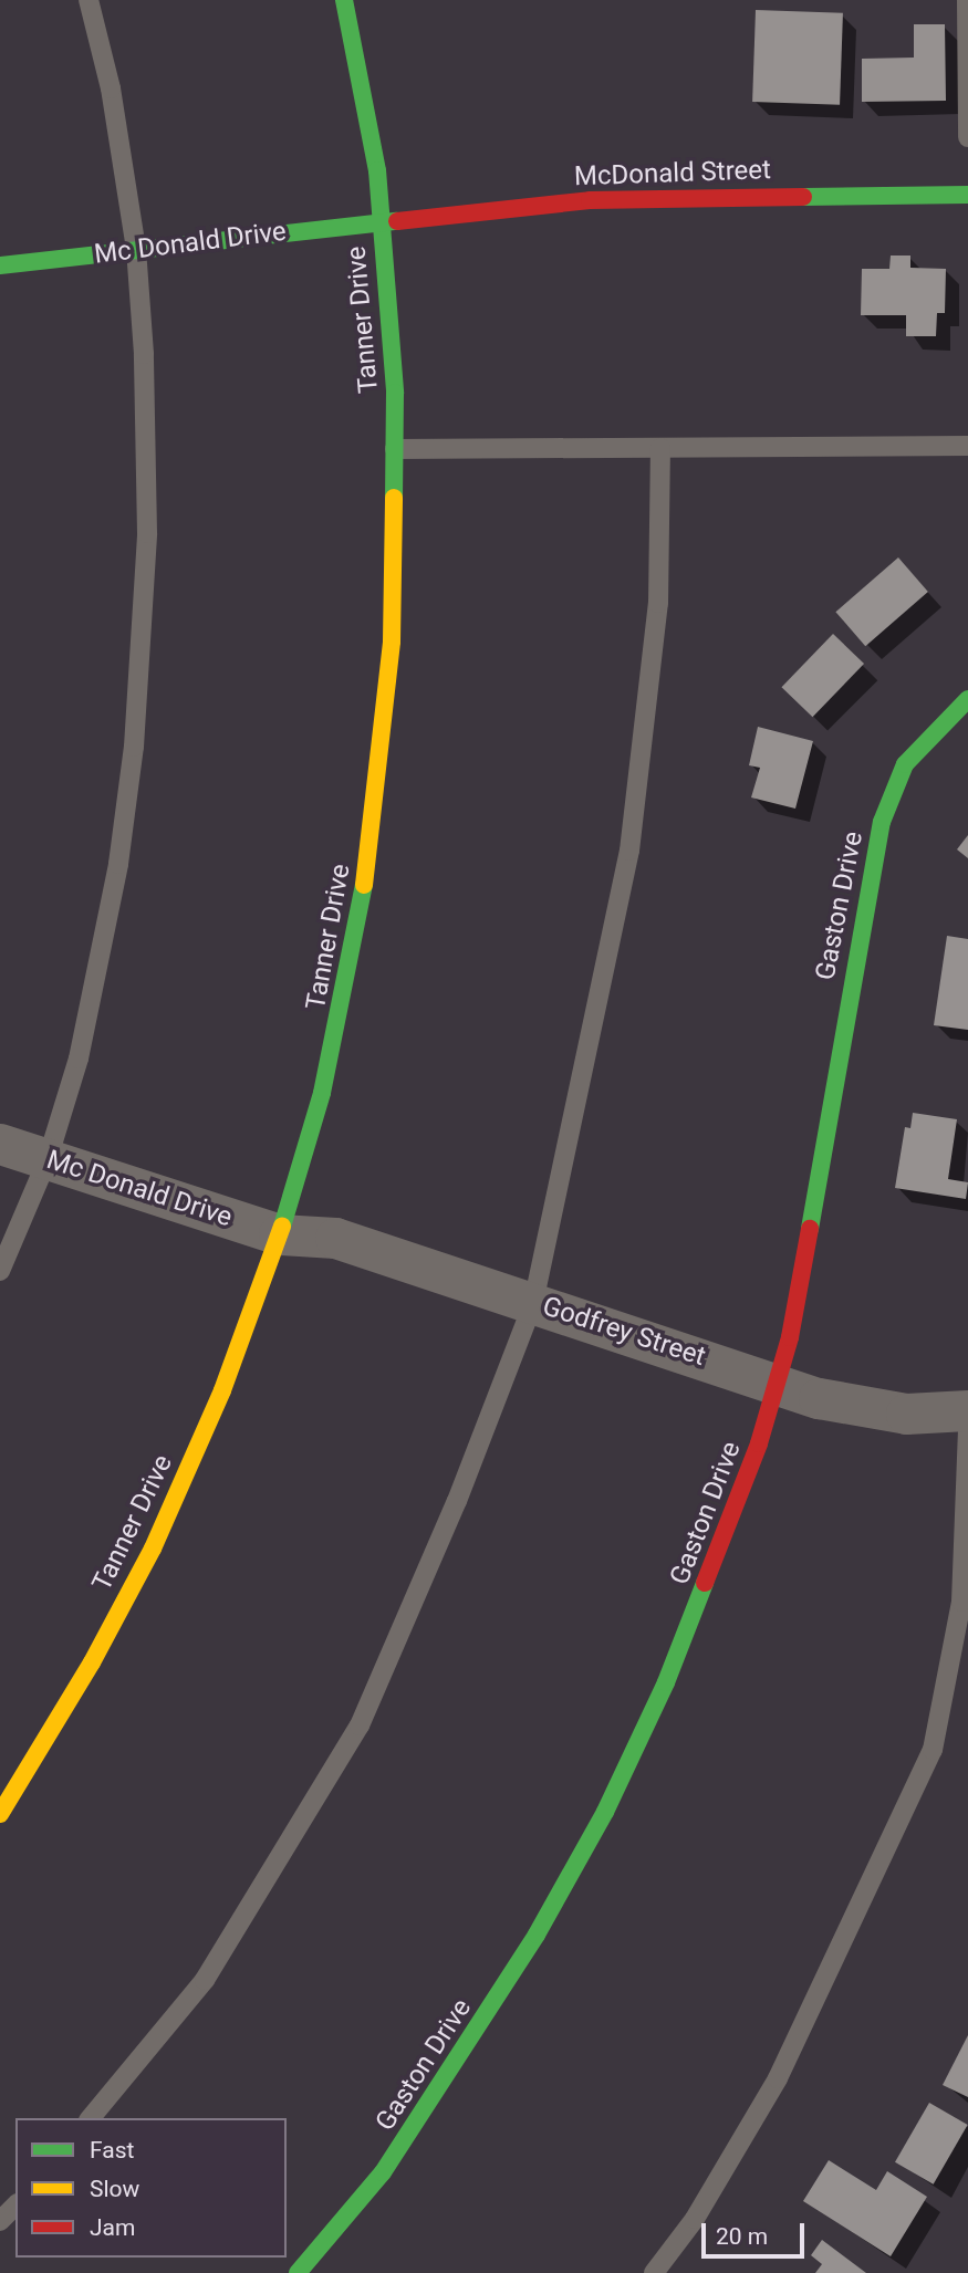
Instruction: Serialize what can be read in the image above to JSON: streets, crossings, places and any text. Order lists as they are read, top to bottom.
{
  "streets": {
    "street": [
      "McDonald Street",
      "Mc Donald Drive",
      "Tanner Drive",
      "Gaston Drive",
      "Godfrey Street"
    ]
  },
  "crossings": [
    ["McDonald Street", "Mc Donald Drive"],
    ["McDonald Street", "Tanner Drive"],
    ["Mc Donald Drive", "Tanner Drive"],
    ["Mc Donald Drive", "Godfrey Street"],
    ["Tanner Drive", "Godfrey Street"],
    ["Gaston Drive", "Godfrey Street"]
  ],
  "legend": ["Fast", "Slow", "Jam"],
  "scale_bar": "20 m"
}
